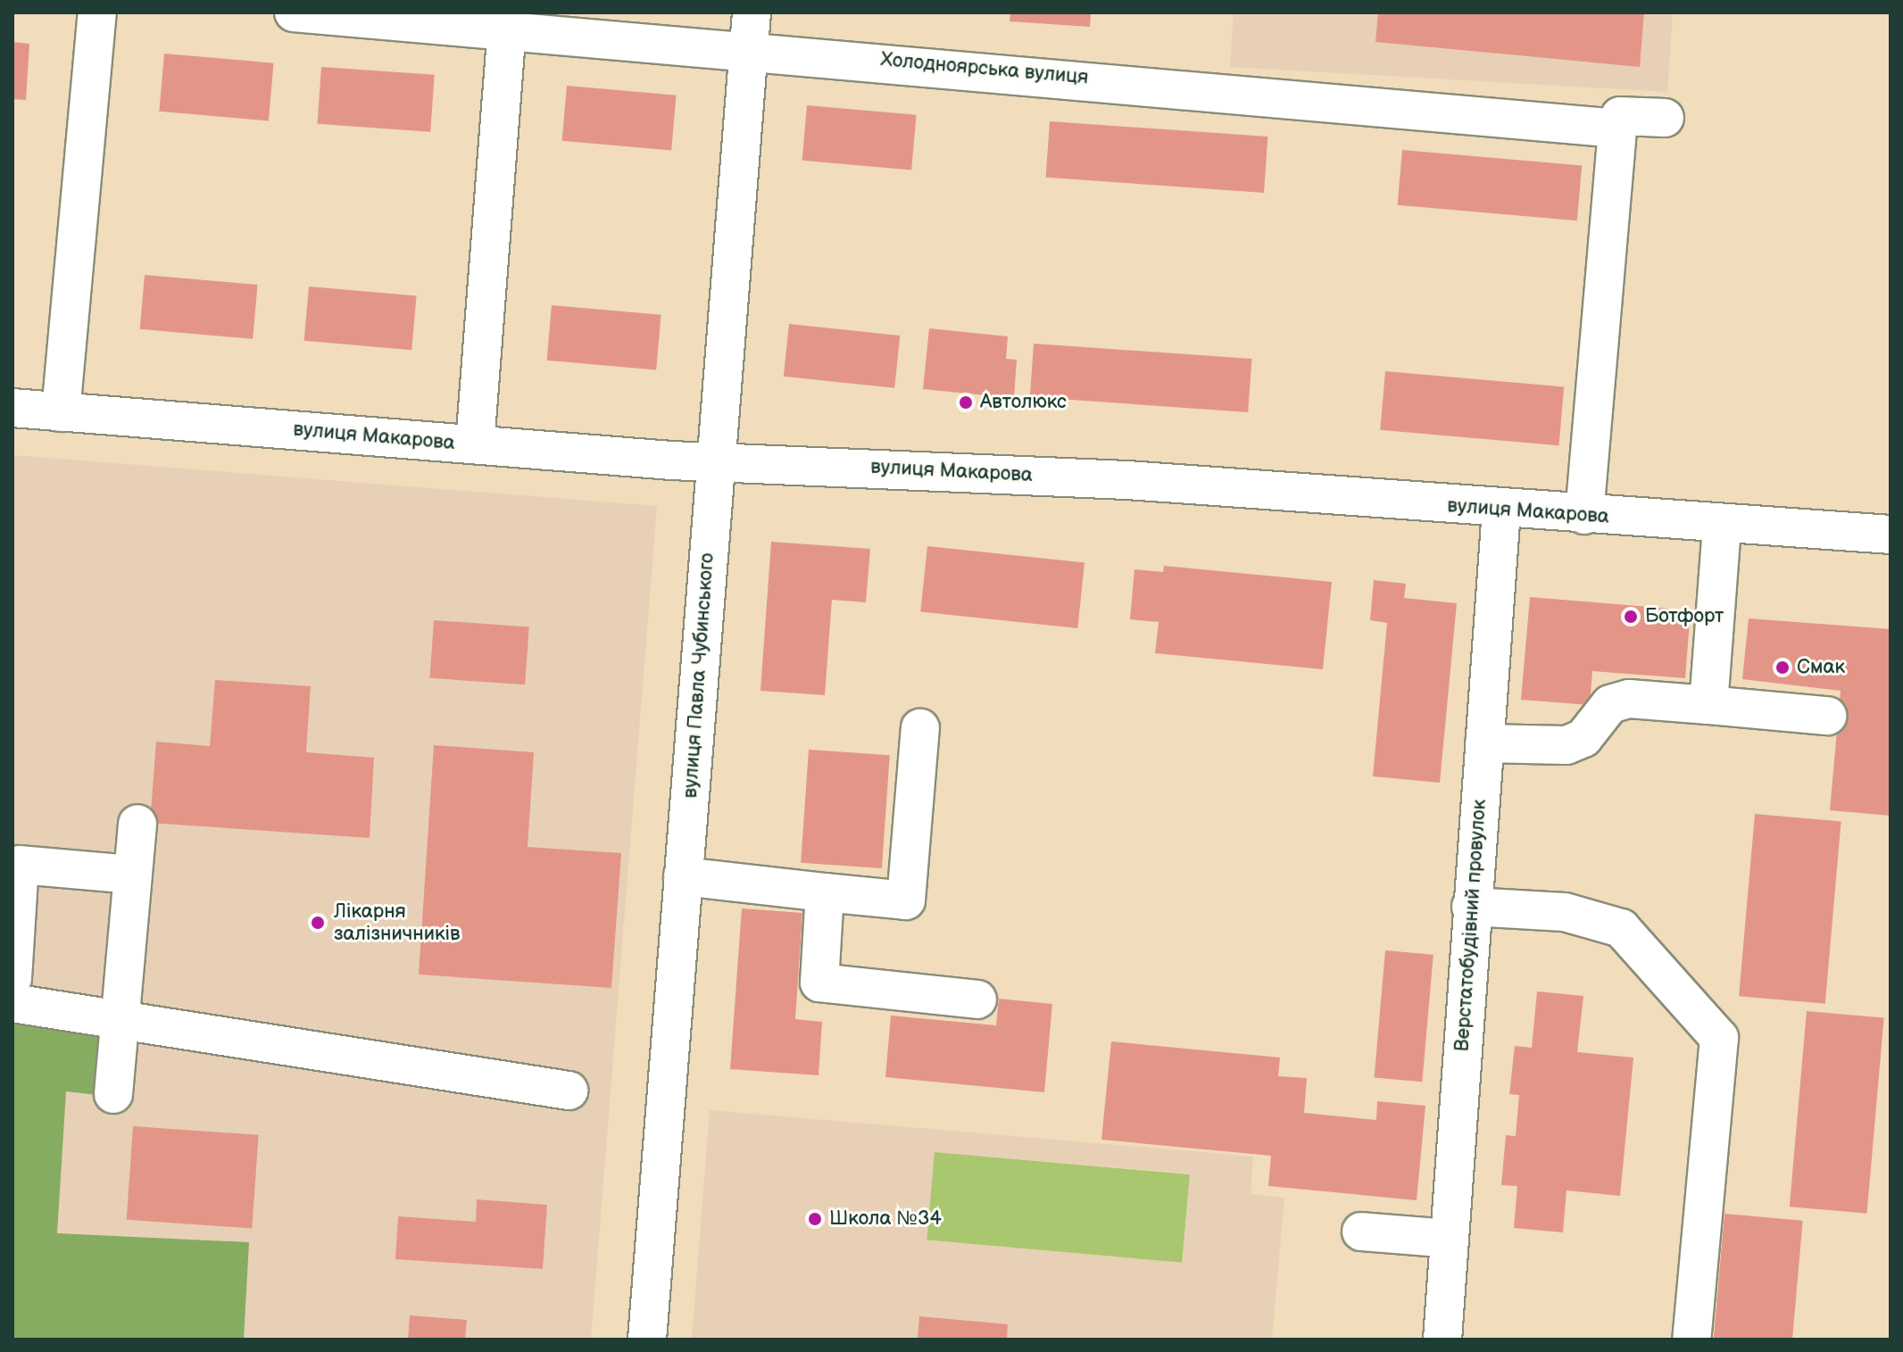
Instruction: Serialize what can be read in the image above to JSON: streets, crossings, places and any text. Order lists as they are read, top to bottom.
{
  "streets": {
    "street": [
      "Холодноярська вулиця",
      "вулиця Макарова",
      "вулиця Павла Чубинського",
      "Верстатобудівний провулок"
    ]
  },
  "crossings": [
    ["Холодноярська вулиця", "вулиця Павла Чубинського"],
    ["вулиця Макарова", "вулиця Павла Чубинського"],
    ["вулиця Макарова", "Верстатобудівний провулок"]
  ],
  "places": [
    "Автолюкс",
    "Ботфорт",
    "Смак",
    "Лікарня залізничників",
    "Школа №34"
  ]
}
